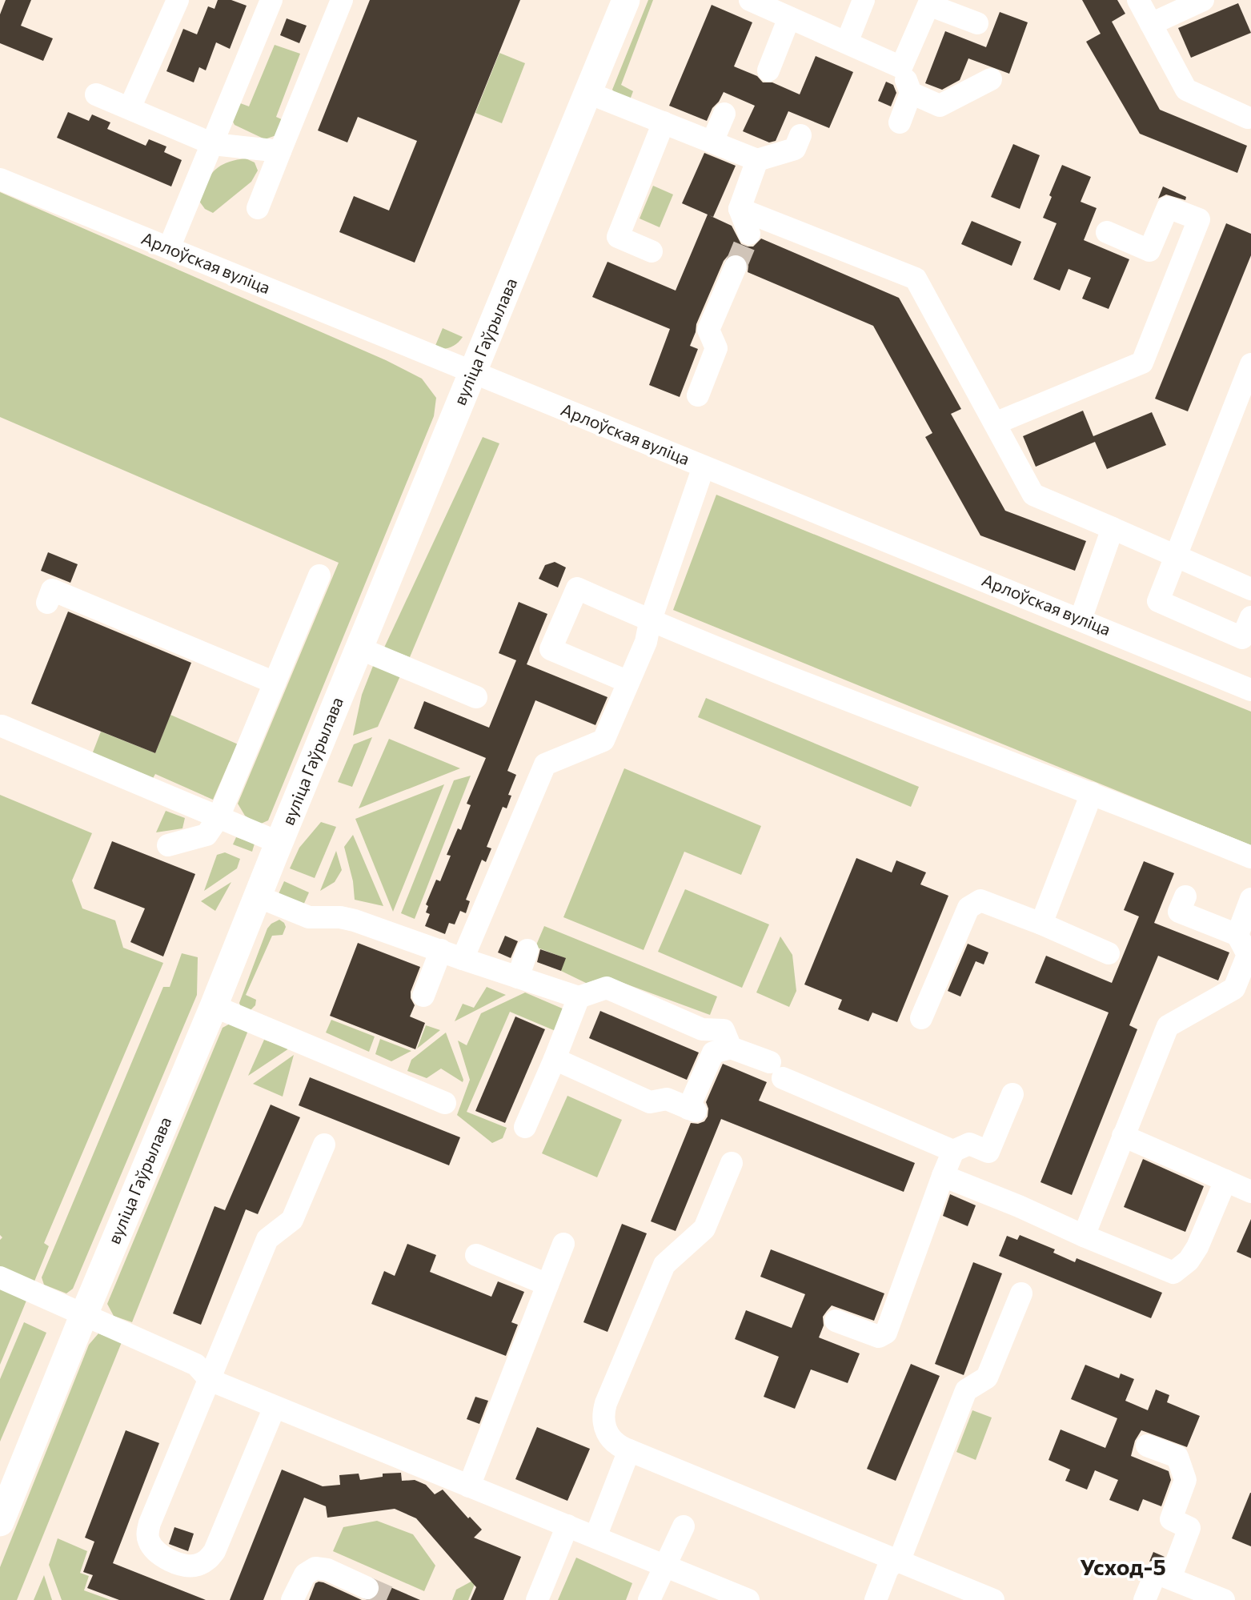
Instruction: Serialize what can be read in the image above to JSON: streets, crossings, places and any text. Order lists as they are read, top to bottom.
{
  "streets": {
    "main road": ["вуліца Гаўрылава"],
    "street": ["Арлоўская вуліца"]
  },
  "crossings": [
    ["Арлоўская вуліца", "вуліца Гаўрылава"]
  ],
  "districts": ["Усход-5"]
}
